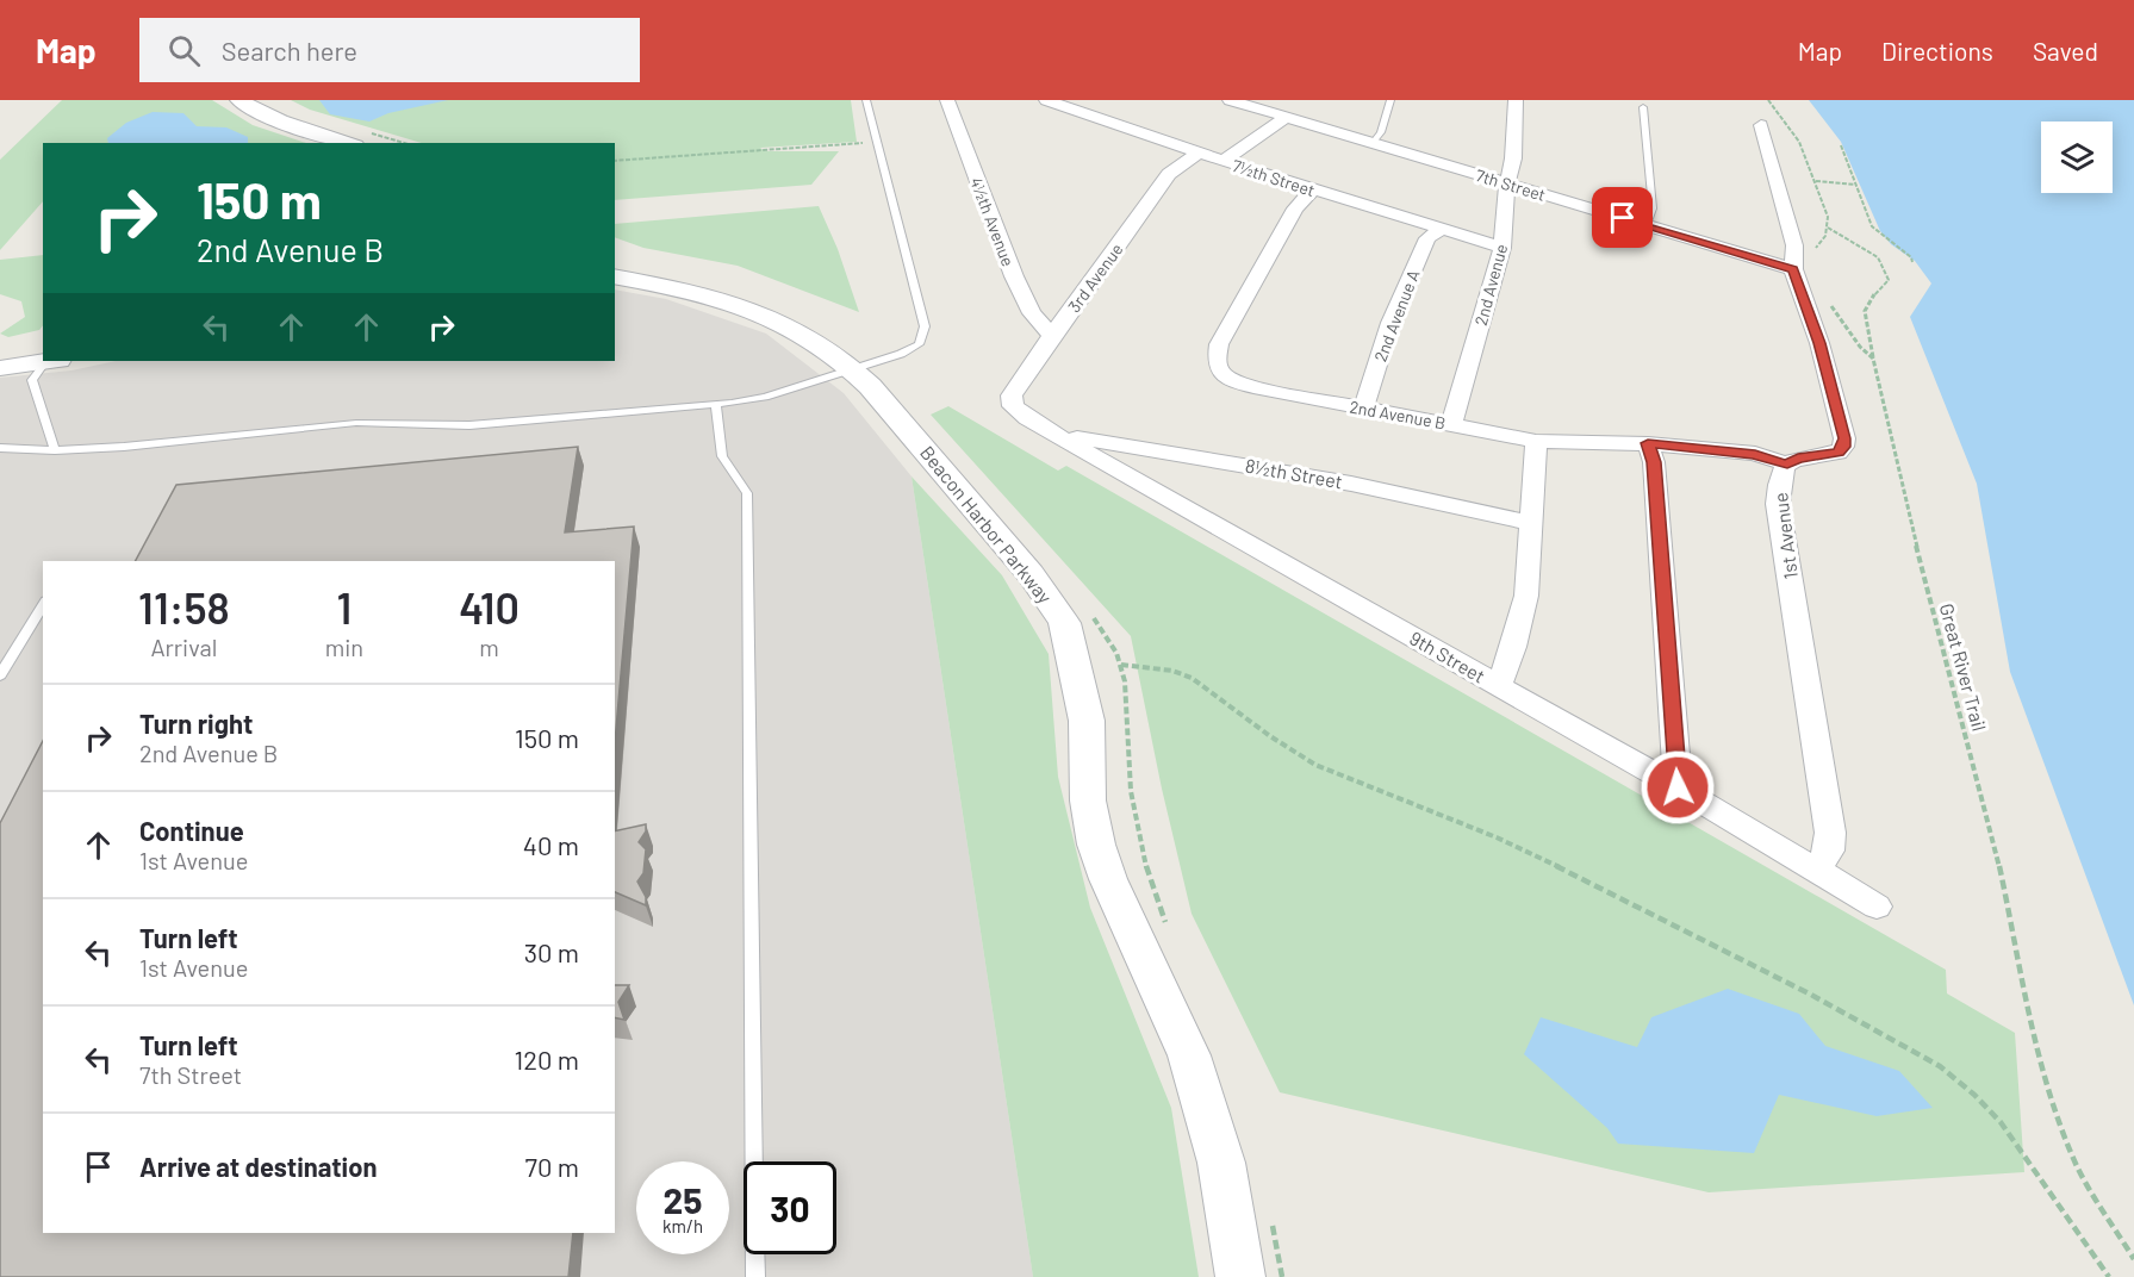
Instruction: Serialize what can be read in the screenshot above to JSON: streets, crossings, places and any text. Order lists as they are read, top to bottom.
{
  "streets": {
    "street": [
      "7½th Street",
      "7th Street",
      "4½th Avenue",
      "3rd Avenue",
      "2nd Avenue",
      "2nd Avenue A",
      "2nd Avenue B",
      "8½th Street",
      "Beacon Harbor Parkway",
      "1st Avenue",
      "9th Street"
    ],
    "path": ["Great River Trail"]
  },
  "crossings": [
    ["7½th Street", "3rd Avenue"],
    ["7½th Street", "2nd Avenue"],
    ["7½th Street", "2nd Avenue A"],
    ["7½th Street", "2nd Avenue B"],
    ["7th Street", "2nd Avenue"],
    ["7th Street", "1st Avenue"],
    ["4½th Avenue", "3rd Avenue"],
    ["3rd Avenue", "9th Street"],
    ["2nd Avenue", "2nd Avenue B"],
    ["2nd Avenue A", "2nd Avenue B"],
    ["2nd Avenue B", "1st Avenue"],
    ["8½th Street", "9th Street"],
    ["1st Avenue", "9th Street"]
  ],
  "page": {
    "header": "Map",
    "search": "Search here",
    "nav": ["Map", "Directions", "Saved"],
    "turn": ["150 m", "2nd Avenue B"],
    "eta": [
      "11:58",
      "Arrival",
      "1",
      "min",
      "410",
      "m"
    ],
    "list": [
      {
        "name": "Turn right",
        "note": "2nd Avenue B",
        "value": "150 m"
      },
      {
        "name": "Continue",
        "note": "1st Avenue",
        "value": "40 m"
      },
      {
        "name": "Turn left",
        "note": "1st Avenue",
        "value": "30 m"
      },
      {
        "name": "Turn left",
        "note": "7th Street",
        "value": "120 m"
      },
      {
        "name": "Arrive at destination",
        "value": "70 m"
      }
    ],
    "speed": "25 km/h",
    "limit": "30"
  }
}
